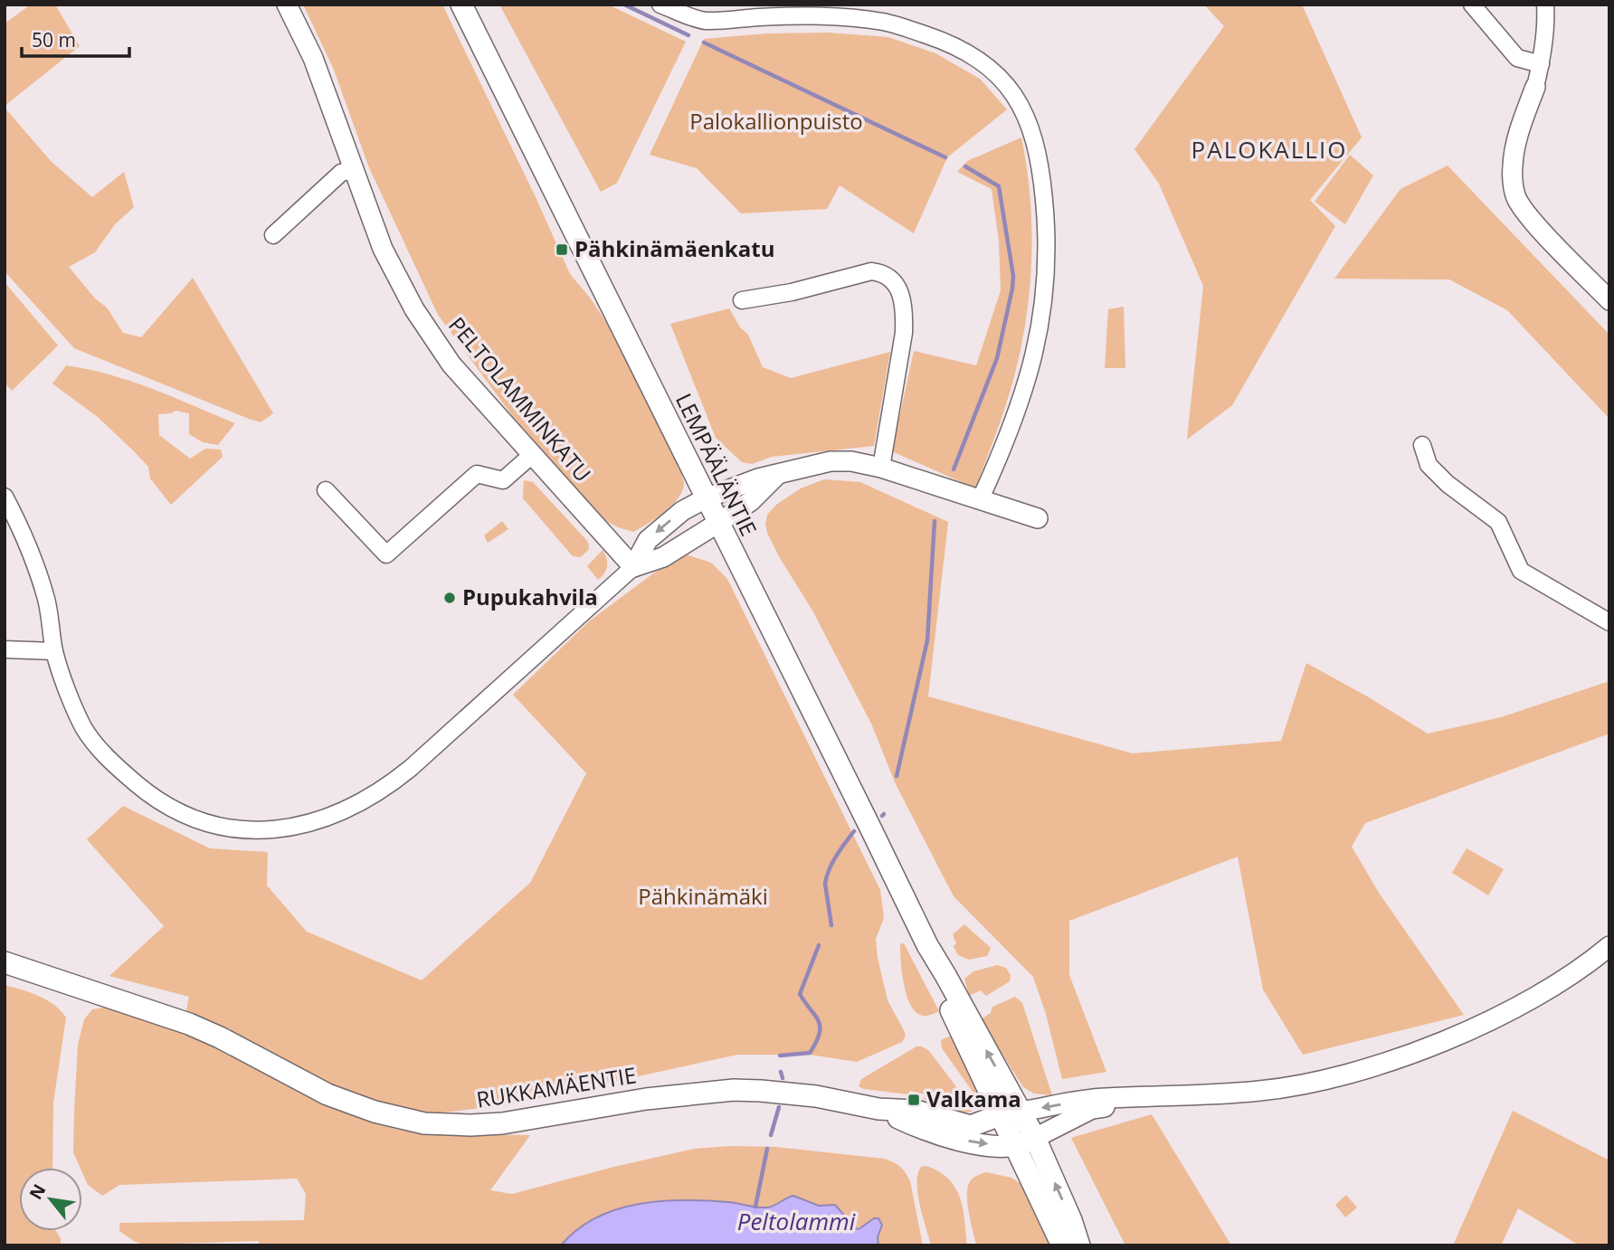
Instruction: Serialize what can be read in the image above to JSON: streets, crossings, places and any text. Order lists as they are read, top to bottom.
{
  "streets": {
    "main road": ["LEMPÄÄLÄNTIE", "RUKKAMÄENTIE"],
    "street": ["PELTOLAMMINKATU"]
  },
  "crossings": [
    ["LEMPÄÄLÄNTIE", "RUKKAMÄENTIE"]
  ],
  "districts": ["PALOKALLIO"],
  "water": ["Peltolammi"],
  "parks": ["Palokallionpuisto", "Pähkinämäki"],
  "places": {
    "transit": ["Pähkinämäenkatu", "Valkama"],
    "other": ["Pupukahvila"]
  },
  "scale_bar": "50 m",
  "north": "top left"
}
